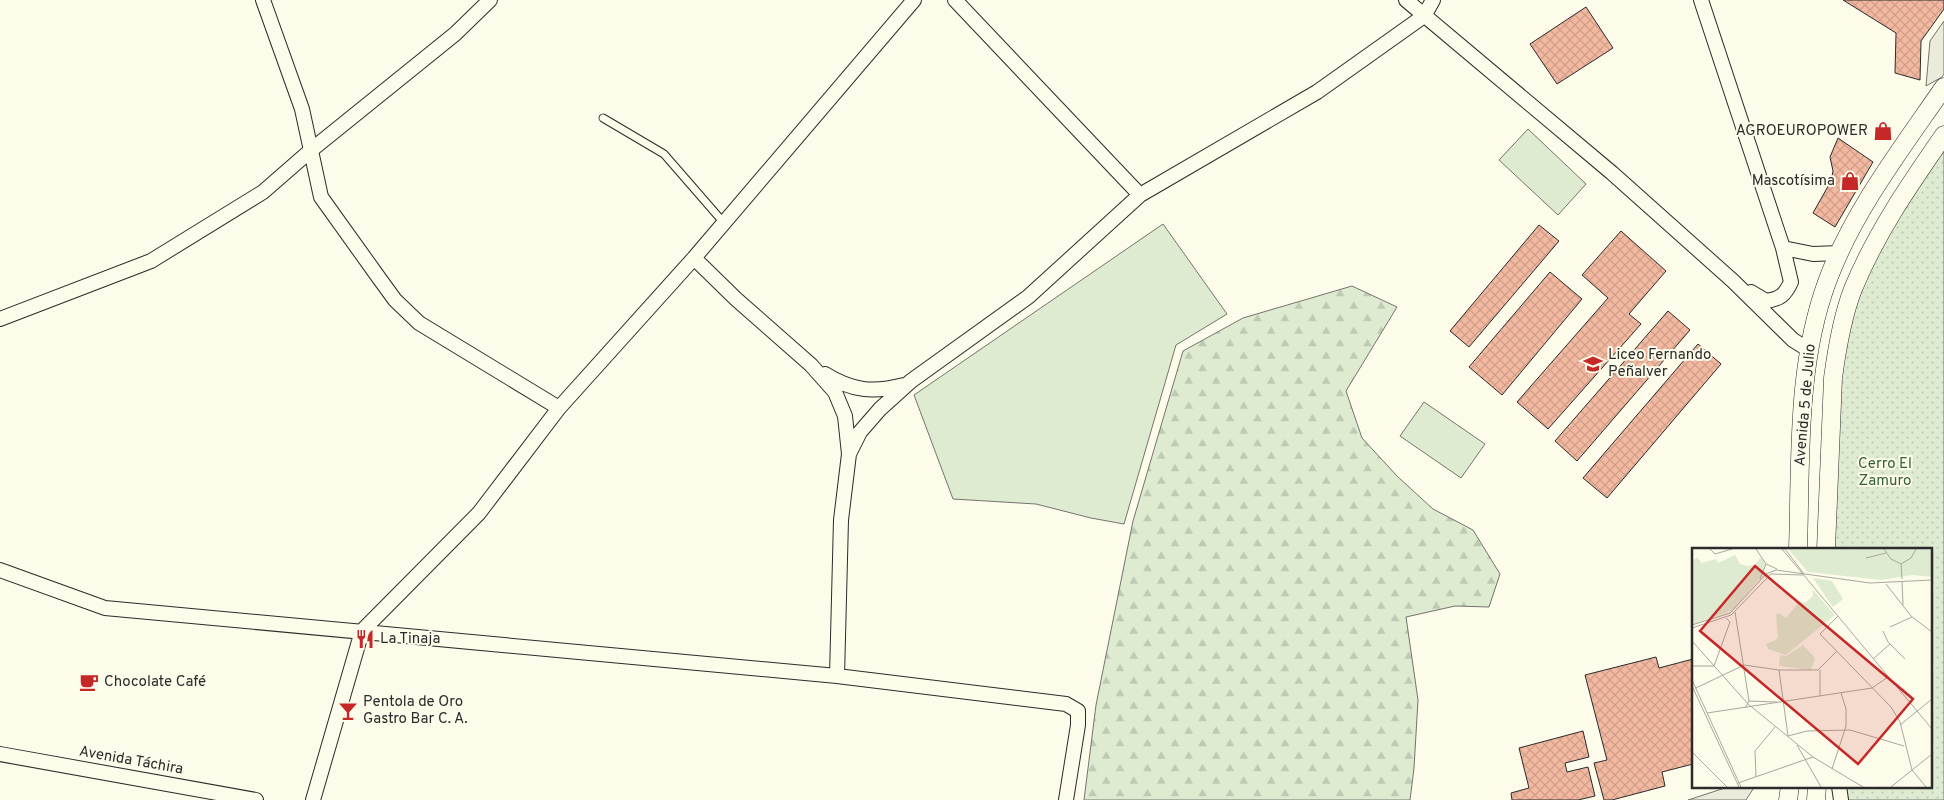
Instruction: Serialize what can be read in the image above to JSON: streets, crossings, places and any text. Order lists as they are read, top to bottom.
{
  "streets": {
    "street": ["Avenida 5 de Julio", "Avenida Táchira"]
  },
  "parks": ["Cerro El Zamuro"],
  "places": {
    "shop": ["AGROEUROPOWER", "Mascotísima"],
    "school or university": ["Liceo Fernando Peñalver"],
    "restaurant": ["La Tinaja"],
    "cafe": ["Chocolate Café"],
    "bar": ["Pentola de Oro Gastro Bar C. A."]
  }
}
